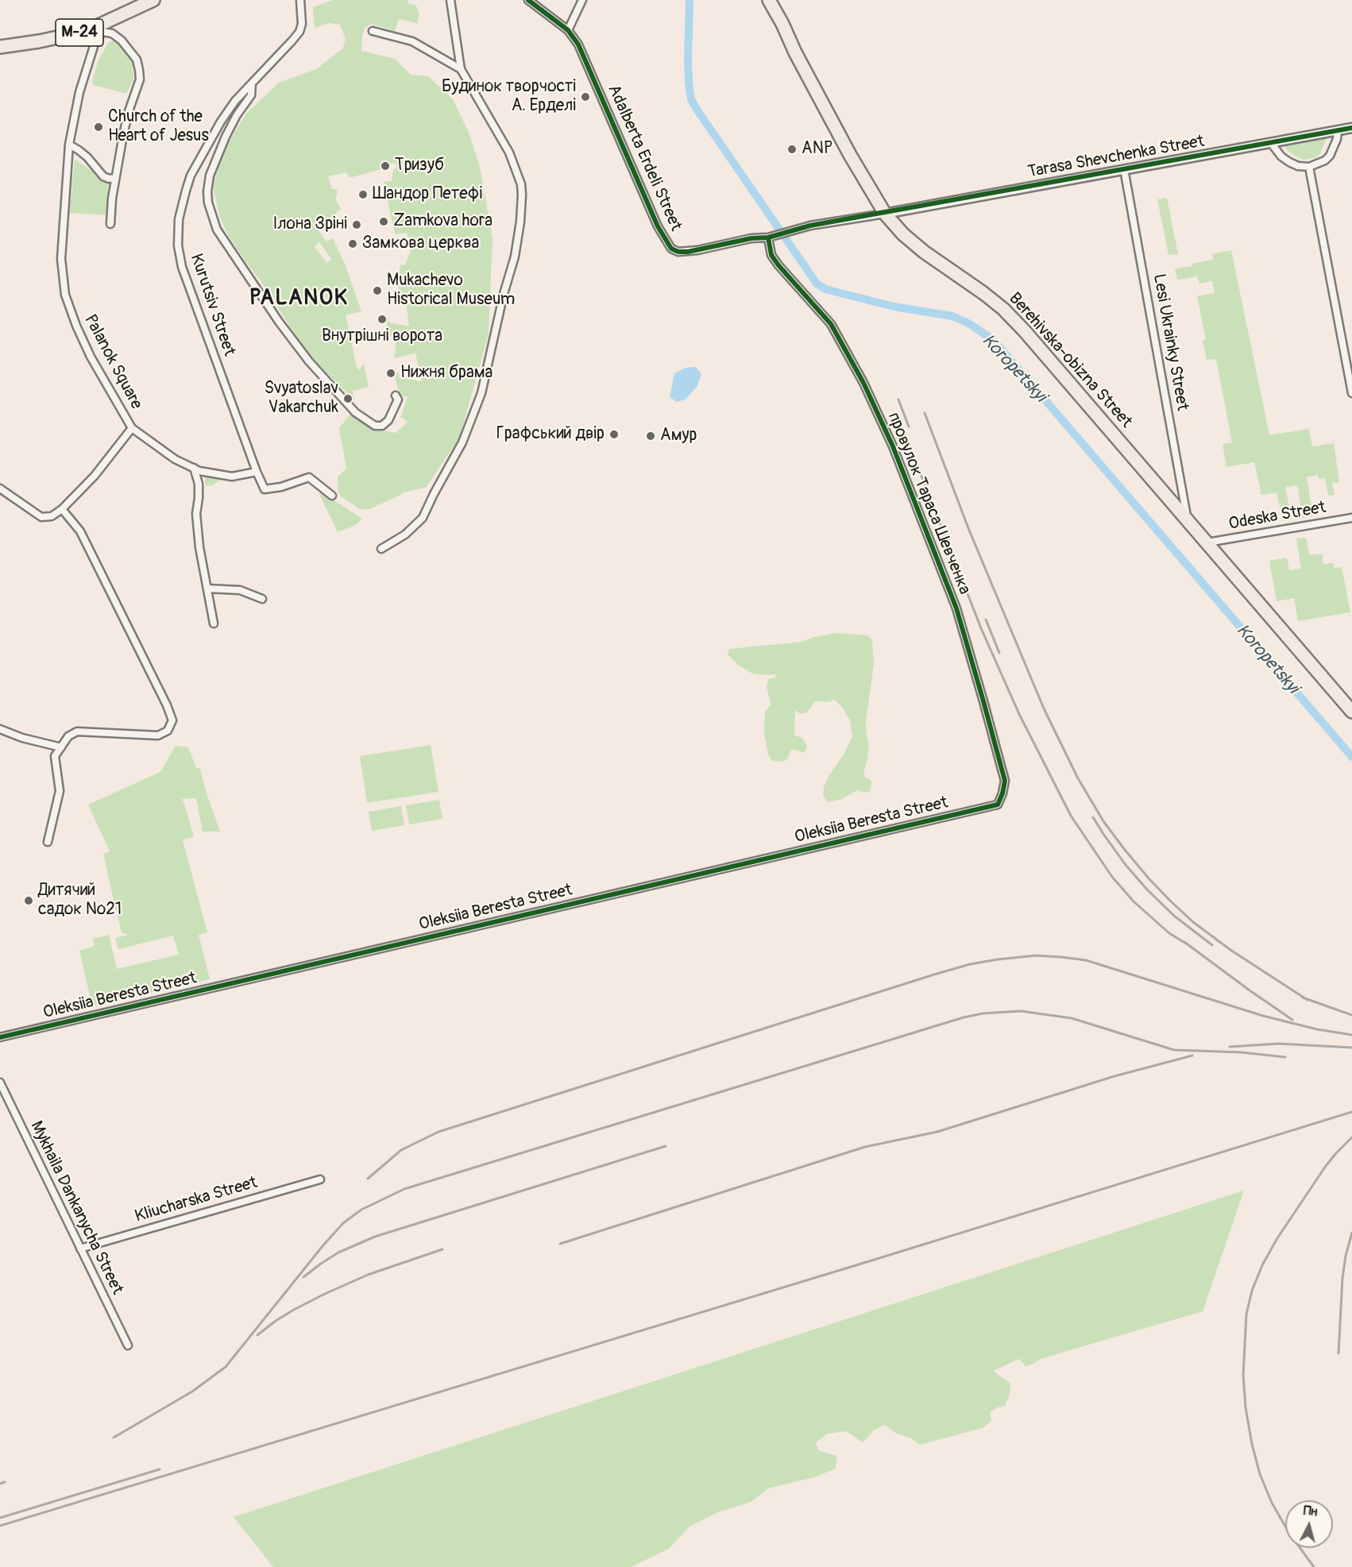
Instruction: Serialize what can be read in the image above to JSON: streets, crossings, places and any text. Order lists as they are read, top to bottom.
{
  "streets": {
    "highway": ["М-24", "Berehivska-obizna Street"],
    "street": [
      "Tarasa Shevchenka Street",
      "Adalberta Erdeli Street",
      "Kurutsiv Street",
      "Lesi Ukrainky Street",
      "Palanok Square",
      "провулок Тараса Шевченка",
      "Odeska Street",
      "Oleksiia Beresta Street",
      "Kliucharska Street",
      "Mykhaila Dankanycha Street"
    ]
  },
  "crossings": [
    ["М-24", "Palanok Square"],
    ["Tarasa Shevchenka Street", "Adalberta Erdeli Street"],
    ["Tarasa Shevchenka Street", "Lesi Ukrainky Street"],
    ["Tarasa Shevchenka Street", "Berehivska-obizna Street"],
    ["Adalberta Erdeli Street", "Berehivska-obizna Street"],
    ["Adalberta Erdeli Street", "провулок Тараса Шевченка"],
    ["Kurutsiv Street", "Palanok Square"],
    ["Lesi Ukrainky Street", "Berehivska-obizna Street"],
    ["Berehivska-obizna Street", "Odeska Street"],
    ["провулок Тараса Шевченка", "Oleksiia Beresta Street"],
    ["Kliucharska Street", "Mykhaila Dankanycha Street"]
  ],
  "districts": ["PALANOK"],
  "water": ["Koropetskyi"],
  "places": [
    "Будинок творчості А. Ерделі",
    "Church of the Heart of Jesus",
    "ANP",
    "Тризуб",
    "Шандор Петефі",
    "Zamkova hora",
    "Ілона Зріні",
    "Замкова церква",
    "Mukachevo Historical Museum",
    "Внутрішні ворота",
    "Нижня брама",
    "Svyatoslav Vakarchuk",
    "Графський двір",
    "Амур",
    "Дитячий садок №21"
  ],
  "north": "top"
}
